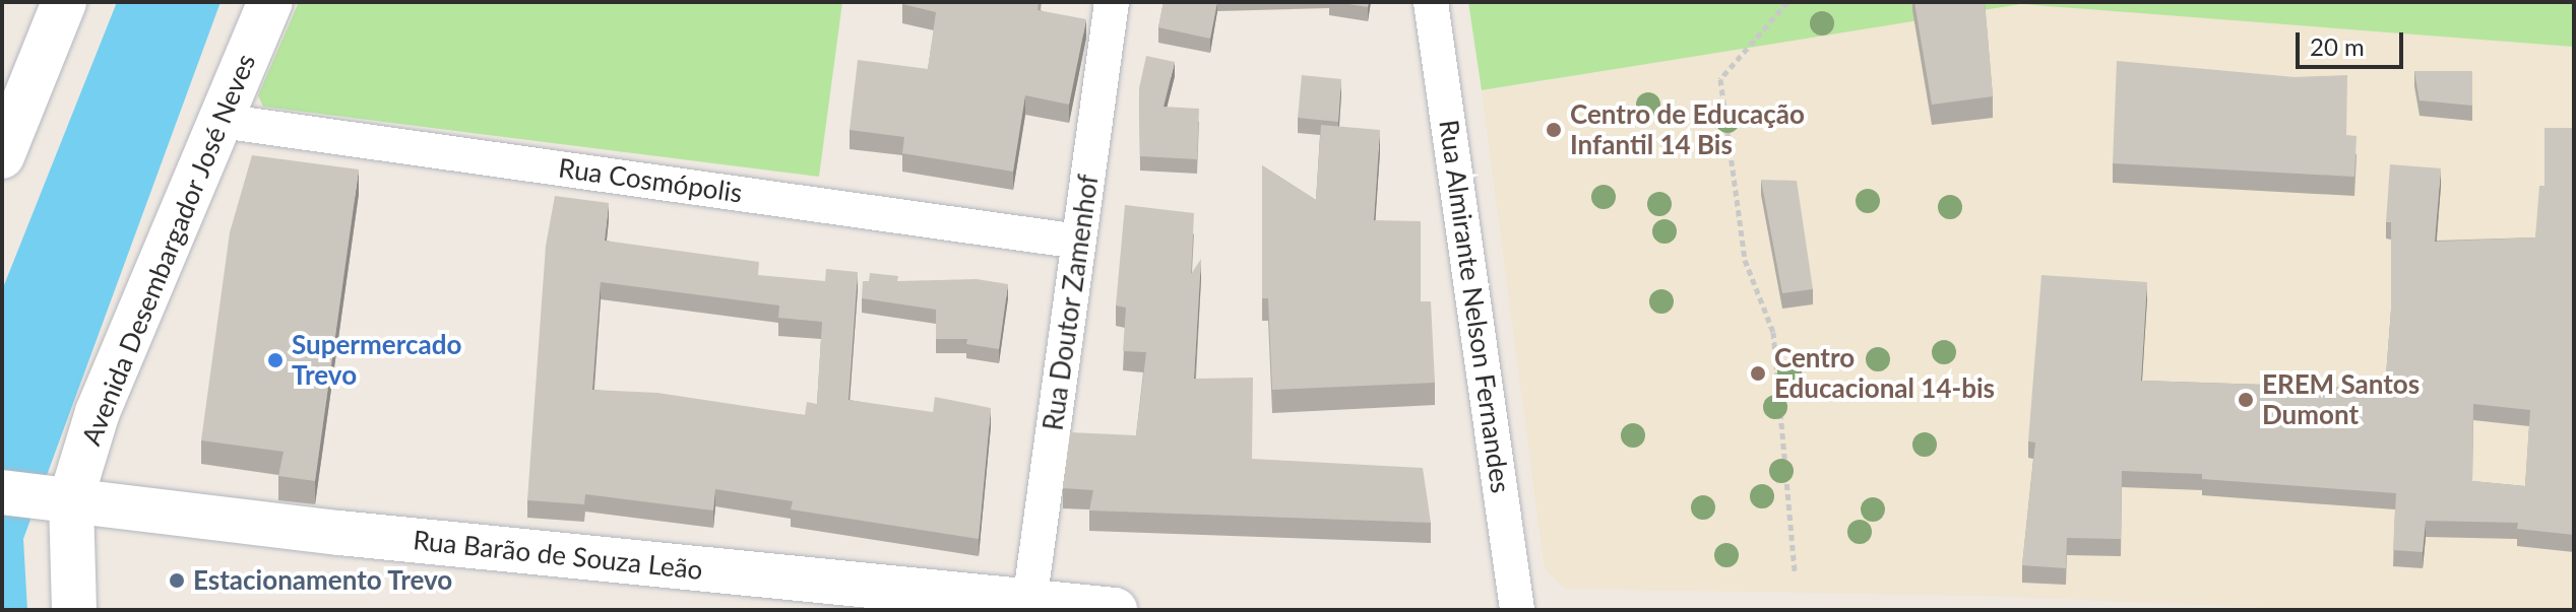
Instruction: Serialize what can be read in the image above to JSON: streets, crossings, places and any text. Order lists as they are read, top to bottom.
{
  "streets": {
    "main road": ["Avenida Desembargador José Neves", "Rua Barão de Souza Leão"],
    "street": ["Rua Cosmópolis", "Rua Doutor Zamenhof", "Rua Almirante Nelson Fernandes"]
  },
  "crossings": [
    ["Rua Cosmópolis", "Avenida Desembargador José Neves"],
    ["Rua Cosmópolis", "Rua Doutor Zamenhof"],
    ["Avenida Desembargador José Neves", "Rua Barão de Souza Leão"],
    ["Rua Doutor Zamenhof", "Rua Barão de Souza Leão"]
  ],
  "places": [
    "Centro de Educação Infantil 14 Bis",
    "Supermercado Trevo",
    "Centro Educacional 14-bis",
    "EREM Santos Dumont",
    "Estacionamento Trevo"
  ],
  "scale_bar": "20 m"
}
